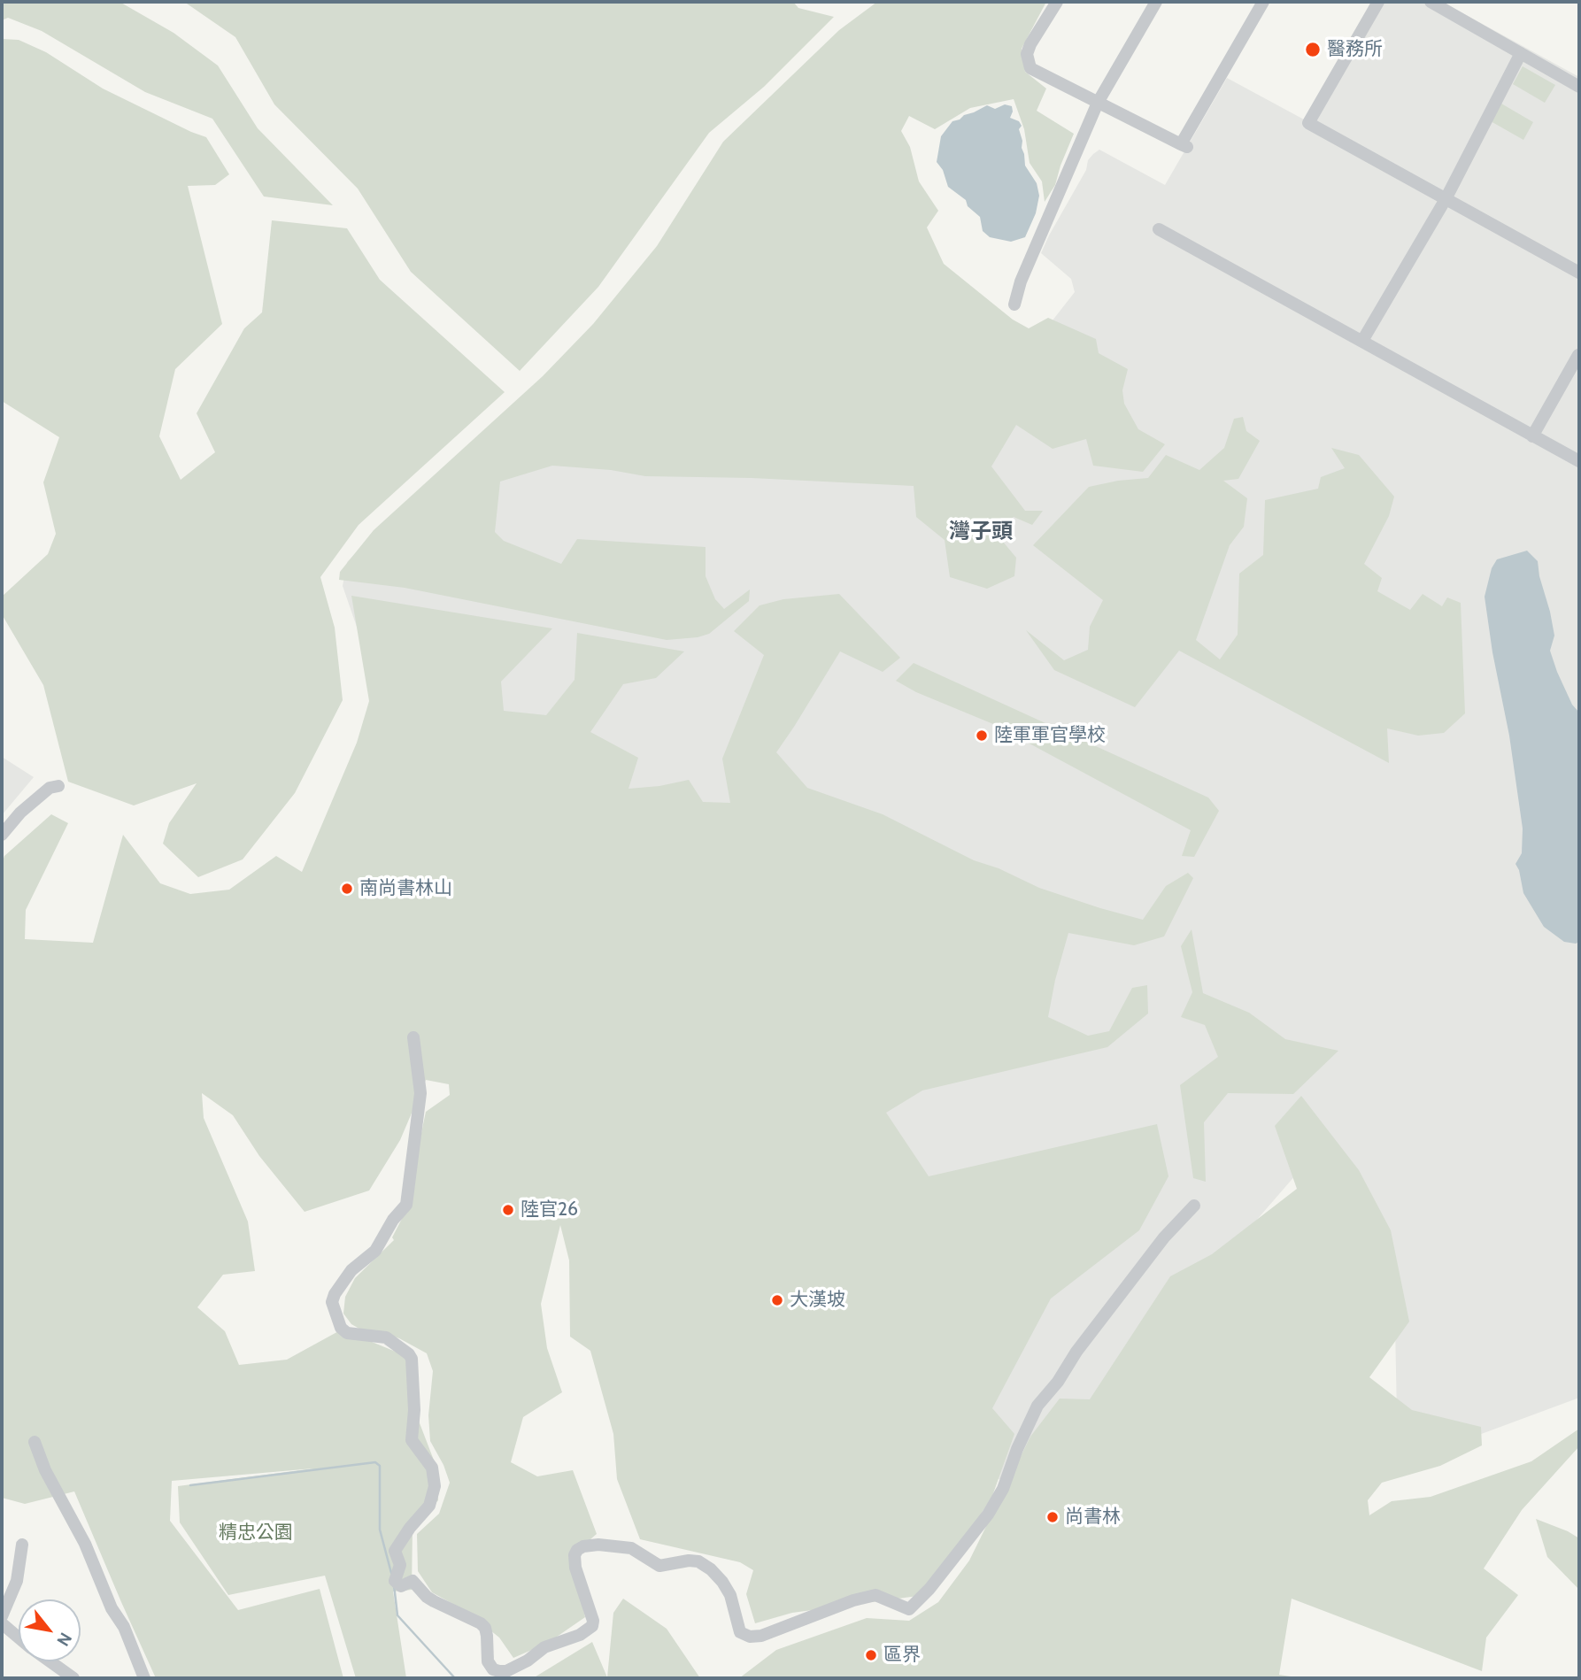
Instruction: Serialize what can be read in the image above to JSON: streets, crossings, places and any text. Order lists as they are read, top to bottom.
{
  "districts": ["灣子頭"],
  "parks": ["精忠公園"],
  "places": [
    "醫務所",
    "陸軍軍官學校",
    "南尚書林山",
    "陸官26",
    "大漢坡",
    "尚書林",
    "區界"
  ],
  "north": "bottom right"
}
